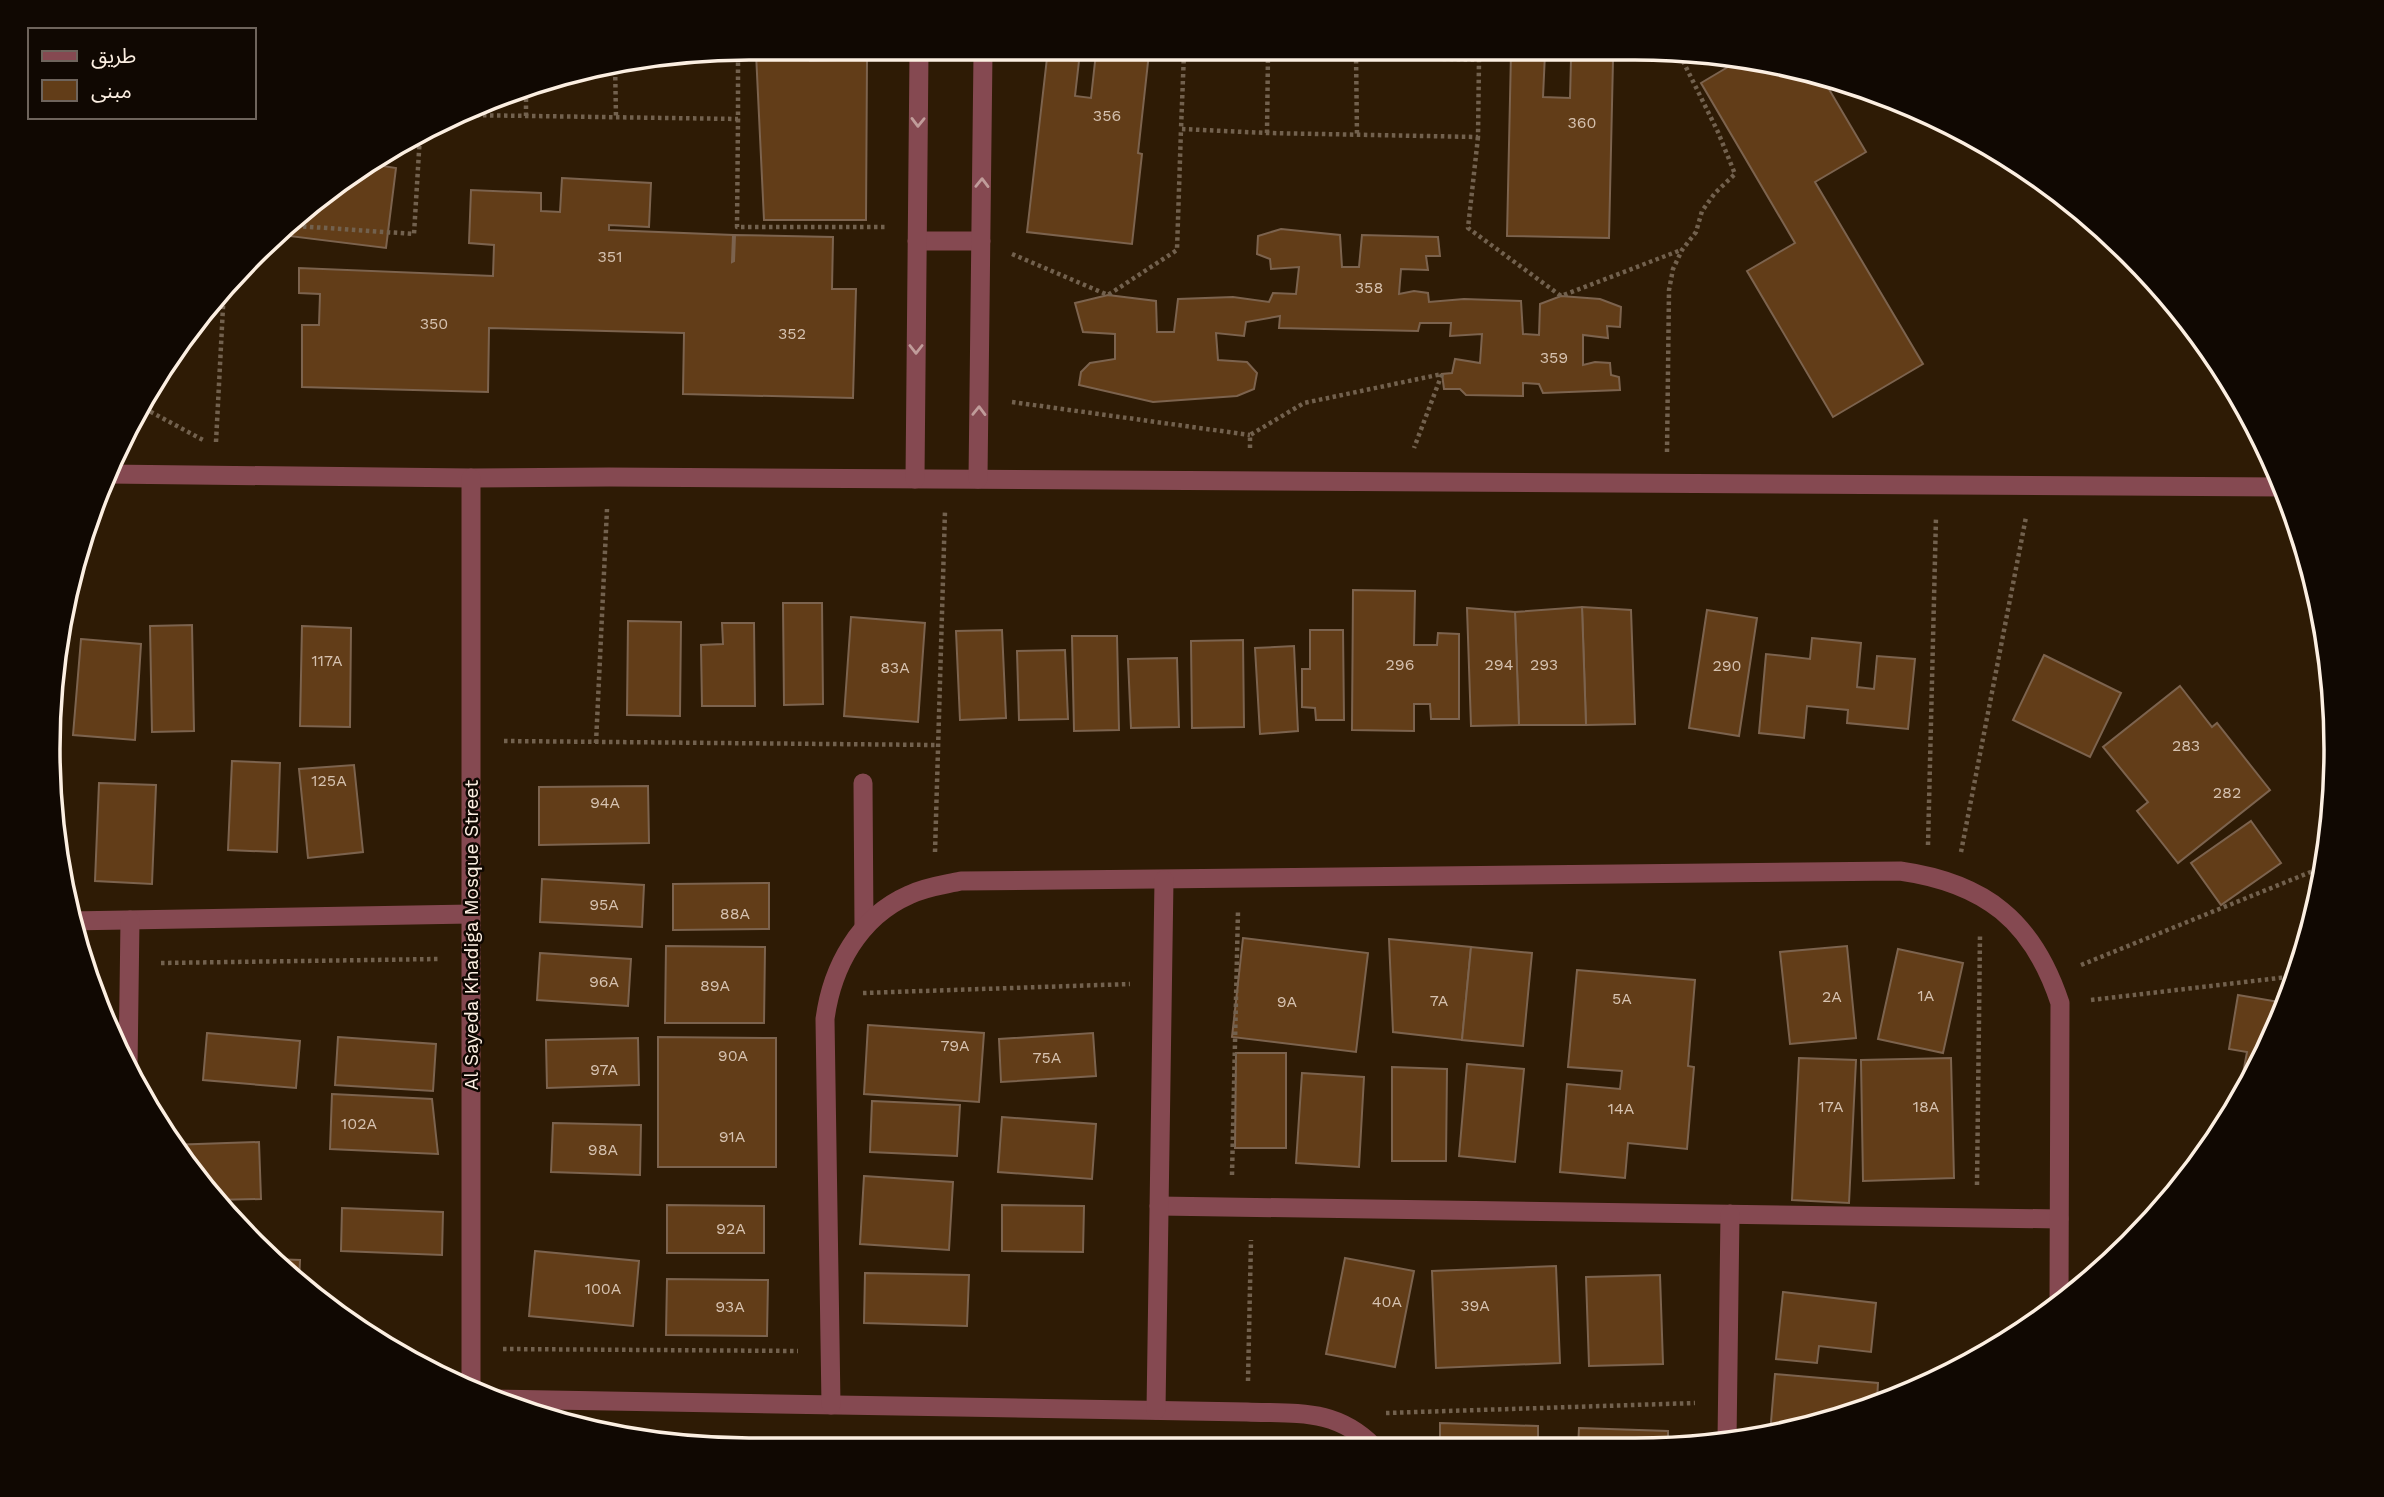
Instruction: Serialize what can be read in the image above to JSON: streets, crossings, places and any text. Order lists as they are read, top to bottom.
{
  "streets": {
    "street": ["Al Sayeda Khadiga Mosque Street"]
  },
  "house_numbers": [
    "356",
    "360",
    "351",
    "358",
    "350",
    "352",
    "359",
    "117A",
    "296",
    "294",
    "293",
    "290",
    "83A",
    "283",
    "125A",
    "282",
    "94A",
    "95A",
    "88A",
    "96A",
    "89A",
    "1A",
    "2A",
    "5A",
    "7A",
    "9A",
    "79A",
    "90A",
    "75A",
    "97A",
    "17A",
    "18A",
    "14A",
    "102A",
    "91A",
    "98A",
    "92A",
    "100A",
    "40A",
    "39A",
    "93A"
  ],
  "legend": ["طريق", "مبنى"]
}
